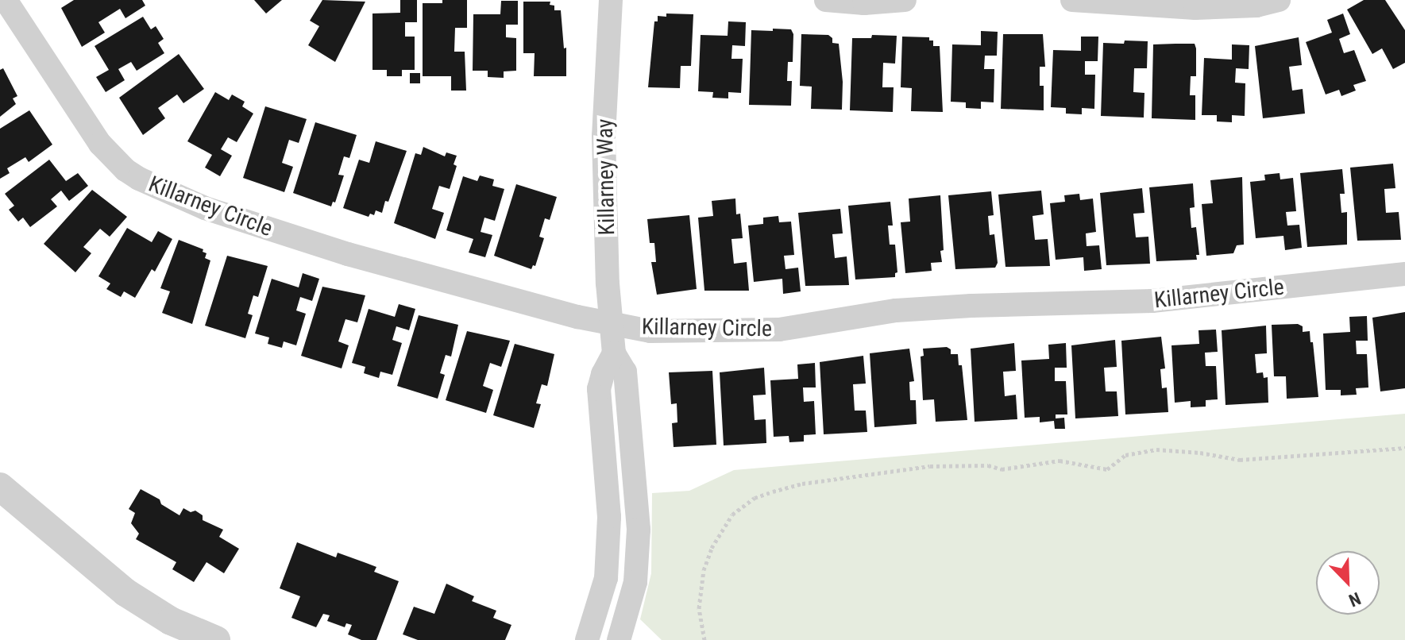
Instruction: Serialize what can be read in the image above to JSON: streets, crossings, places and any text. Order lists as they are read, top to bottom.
{
  "streets": {
    "street": ["Killarney Way", "Killarney Circle"]
  },
  "crossings": [
    ["Killarney Way", "Killarney Circle"]
  ],
  "north": "bottom right"
}
